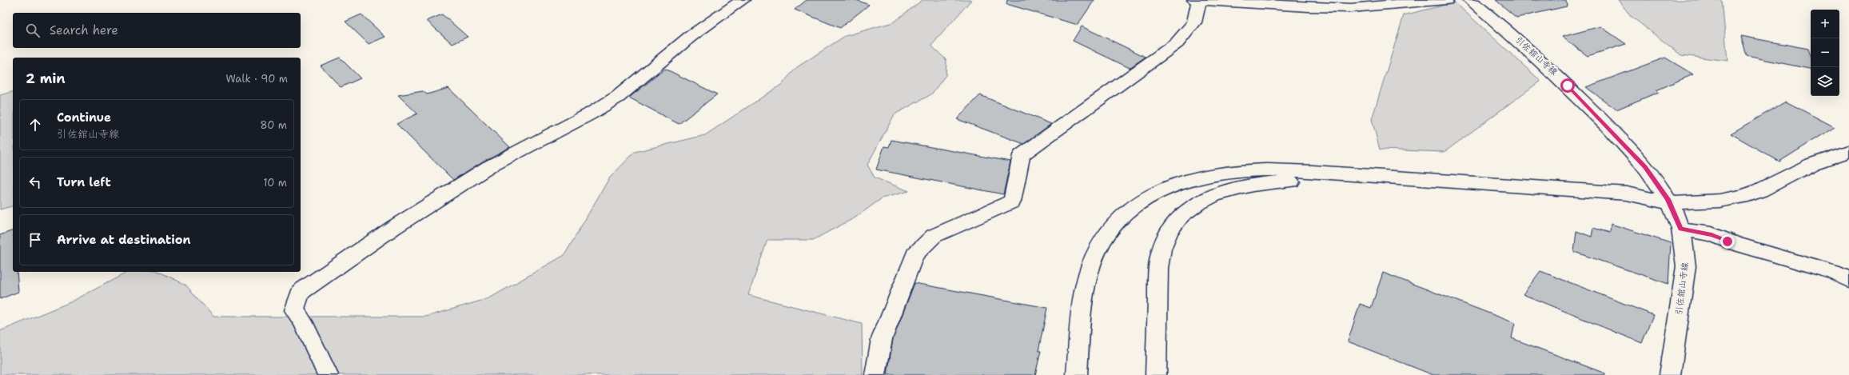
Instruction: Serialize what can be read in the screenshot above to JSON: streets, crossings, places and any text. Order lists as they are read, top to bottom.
{
  "streets": {
    "main road": ["引佐舘山寺線"]
  },
  "page": {
    "map_buttons": ["+", "−"],
    "search": "Search here",
    "heading": ["2 min", "Walk · 90 m"],
    "list": [
      ["Continue", "引佐舘山寺線", "80 m"],
      ["Turn left", "10 m"],
      "Arrive at destination"
    ]
  }
}
